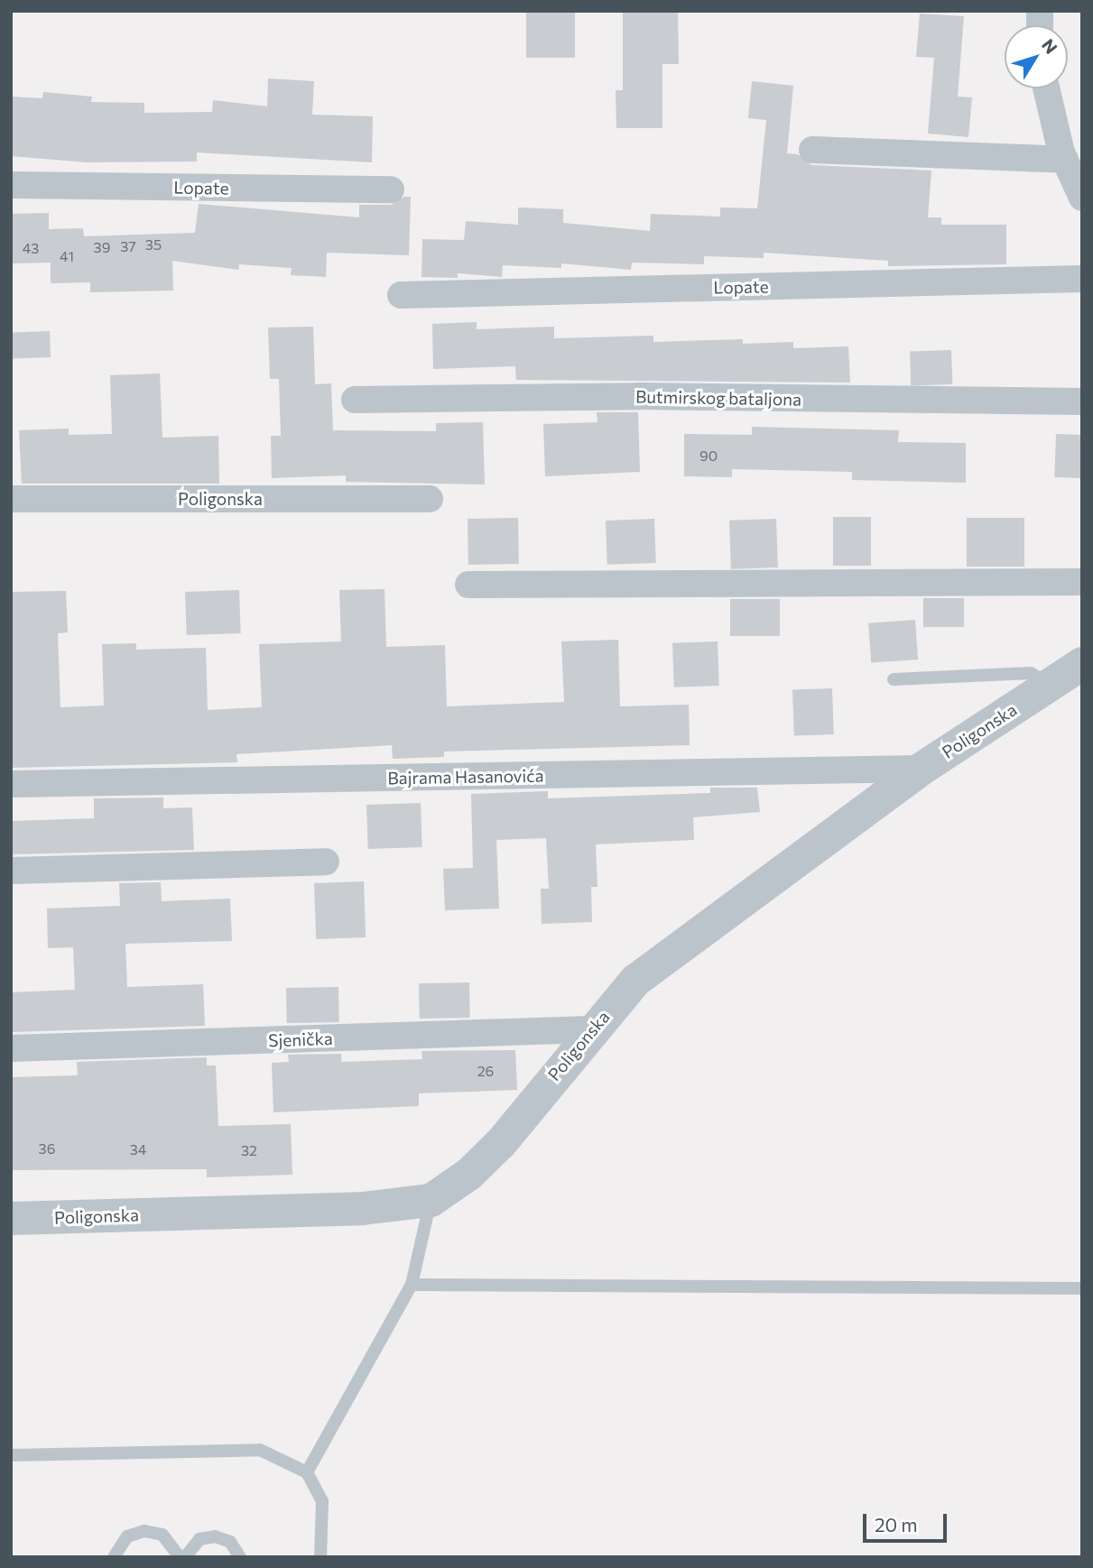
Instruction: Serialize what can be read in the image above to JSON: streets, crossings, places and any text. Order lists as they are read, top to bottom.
{
  "streets": {
    "street": [
      "Lopate",
      "Butmirskog bataljona",
      "Poligonska",
      "Bajrama Hasanovića",
      "Sjenička"
    ]
  },
  "crossings": [
    ["Poligonska", "Bajrama Hasanovića"],
    ["Poligonska", "Sjenička"]
  ],
  "house_numbers": [
    "35",
    "37",
    "39",
    "43",
    "41",
    "90",
    "26",
    "36",
    "34",
    "32"
  ],
  "scale_bar": "20 m",
  "north": "top right"
}
